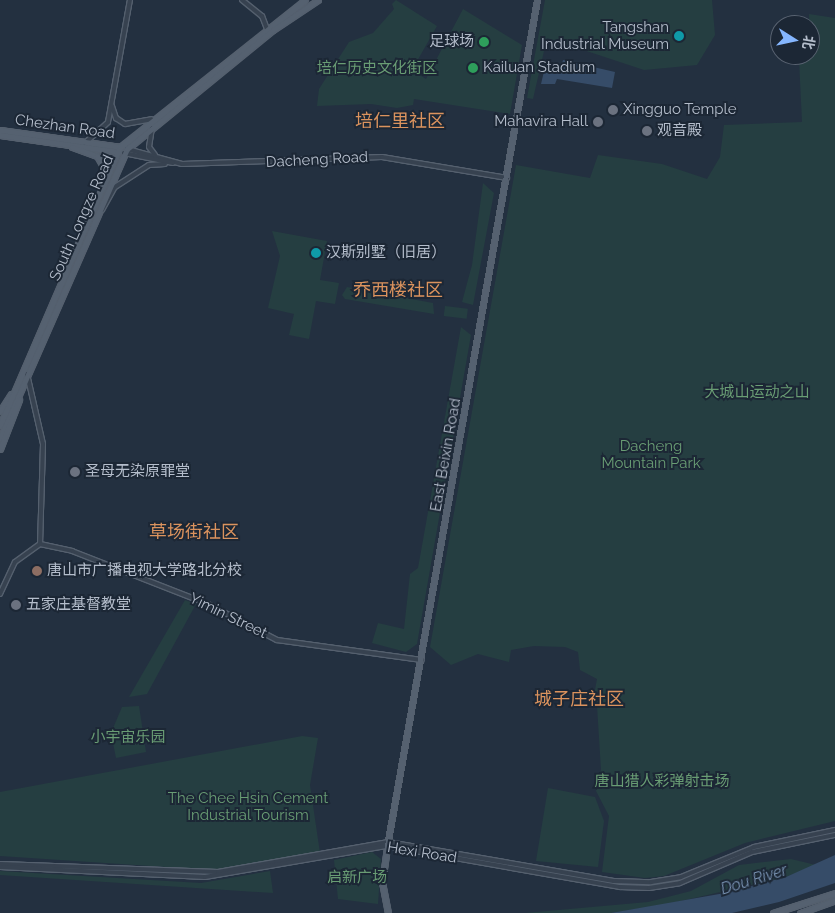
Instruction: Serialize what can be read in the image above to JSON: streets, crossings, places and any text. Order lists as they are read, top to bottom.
{
  "streets": {
    "main road": ["Chezhan Road", "South Longze Road", "East Beixin Road"],
    "street": ["Dacheng Road", "Yimin Street", "Hexi Road"]
  },
  "crossings": [
    ["Chezhan Road", "Dacheng Road"],
    ["Chezhan Road", "South Longze Road"],
    ["Dacheng Road", "South Longze Road"],
    ["Dacheng Road", "East Beixin Road"],
    ["East Beixin Road", "Yimin Street"],
    ["East Beixin Road", "Hexi Road"]
  ],
  "districts": [
    "培仁里社区",
    "乔西楼社区",
    "草场街社区",
    "城子庄社区"
  ],
  "water": ["Dou River"],
  "parks": [
    "培仁历史文化街区",
    "大城山运动之山",
    "Dacheng Mountain Park",
    "小宇宙乐园",
    "唐山猎人彩弹射击场",
    "The Chee Hsin Cement Industrial Tourism",
    "启新广场"
  ],
  "places": [
    "Tangshan Industrial Museum",
    "足球场",
    "Kailuan Stadium",
    "Xingguo Temple",
    "Mahavira Hall",
    "观音殿",
    "汉斯别墅（旧居）",
    "圣母无染原罪堂",
    "唐山市广播电视大学路北分校",
    "五家庄基督教堂"
  ],
  "north": "right"
}
